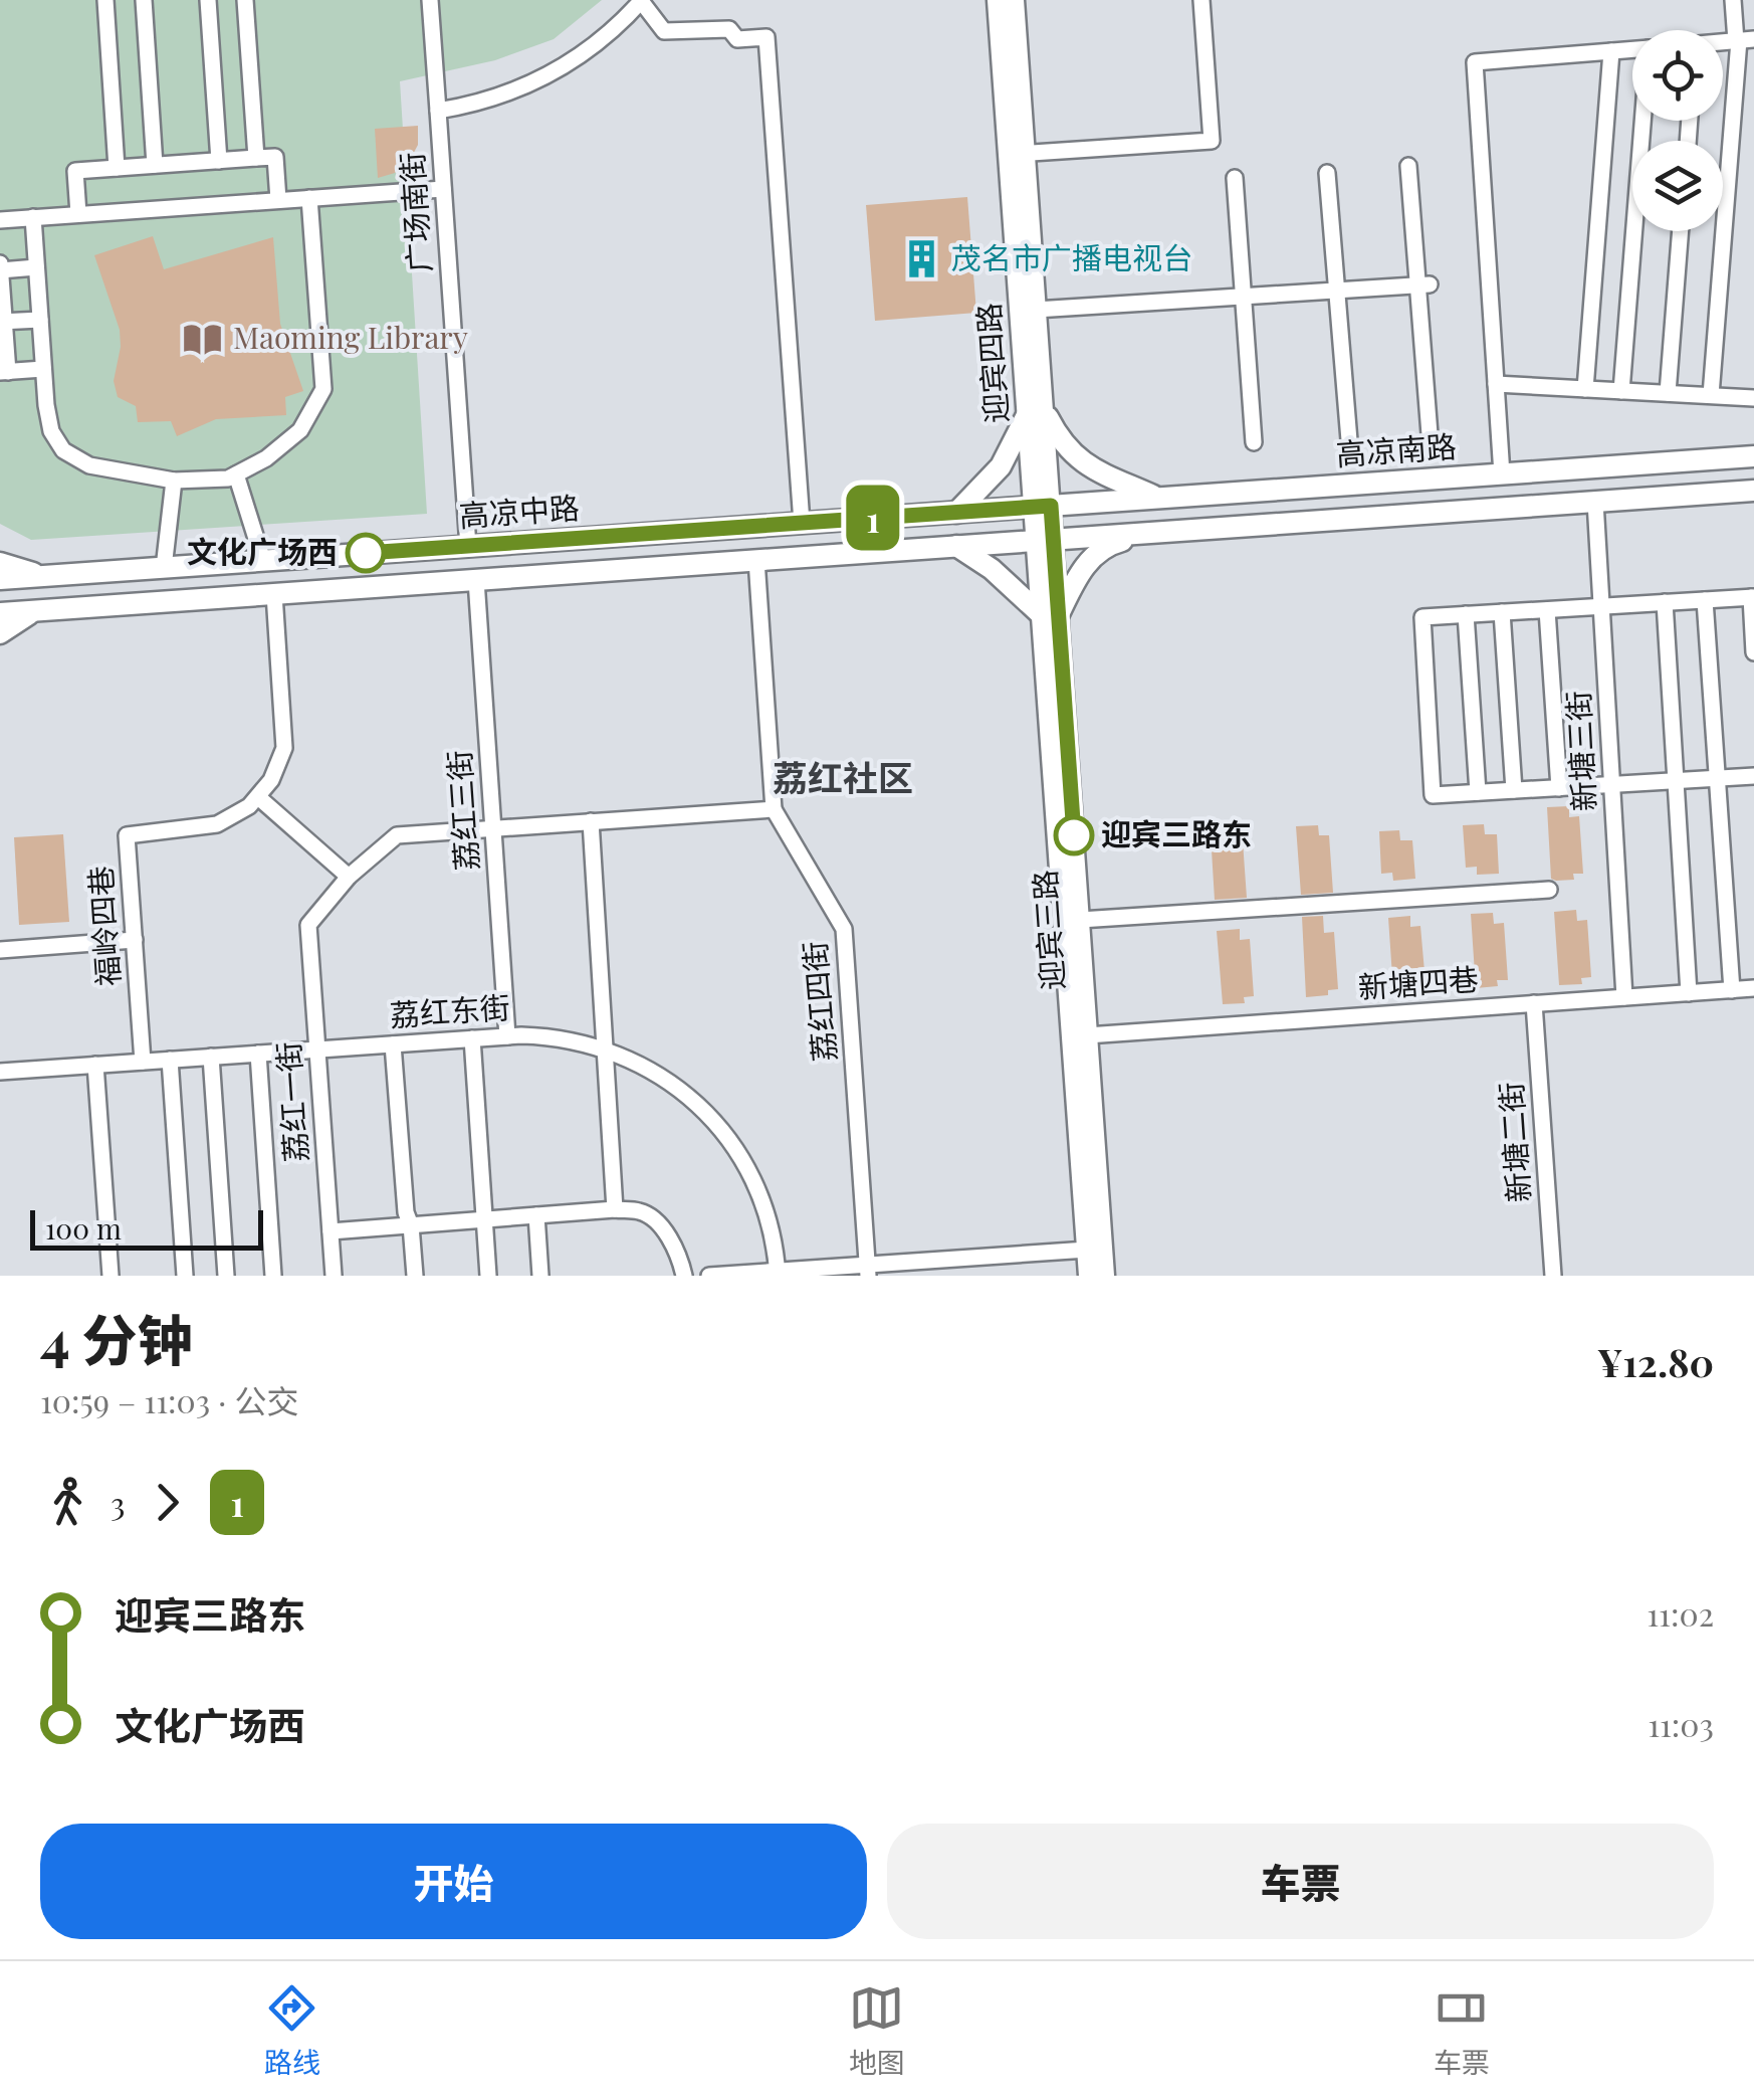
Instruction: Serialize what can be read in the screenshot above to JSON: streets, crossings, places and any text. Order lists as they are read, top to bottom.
{
  "streets": {
    "main road": [
      "迎宾四路",
      "高凉南路",
      "高凉中路",
      "迎宾三路"
    ],
    "street": [
      "广场南街",
      "新塘三街",
      "荔红三街",
      "福岭四巷",
      "新塘四巷",
      "荔红四街",
      "荔红东街",
      "荔红一街",
      "新塘二街"
    ]
  },
  "crossings": [
    ["广场南街", "高凉中路"],
    ["迎宾四路", "高凉南路"],
    ["迎宾四路", "高凉中路"],
    ["迎宾四路", "迎宾三路"],
    ["高凉南路", "高凉中路"],
    ["高凉南路", "迎宾三路"],
    ["高凉中路", "迎宾三路"],
    ["新塘三街", "新塘四巷"],
    ["荔红三街", "荔红东街"],
    ["福岭四巷", "荔红东街"],
    ["迎宾三路", "新塘四巷"],
    ["新塘四巷", "新塘二街"],
    ["荔红东街", "荔红一街"]
  ],
  "districts": ["荔红社区"],
  "places": {
    "building": ["茂名市广播电视台"],
    "library": ["Maoming Library"],
    "other": ["文化广场西", "迎宾三路东"]
  },
  "lines": ["bus line 1"],
  "scale_bar": "100 m",
  "page": {
    "on_map": "1",
    "scale": "100 m",
    "heading": ["4 分钟", "10:59 – 11:03 · 公交", "¥12.80"],
    "legs": ["3", "1"],
    "list": [
      {
        "name": "迎宾三路东",
        "value": "11:02"
      },
      {
        "name": "文化广场西",
        "value": "11:03"
      }
    ],
    "buttons": ["开始", "车票"],
    "tabs": ["路线", "地图", "车票"]
  }
}
